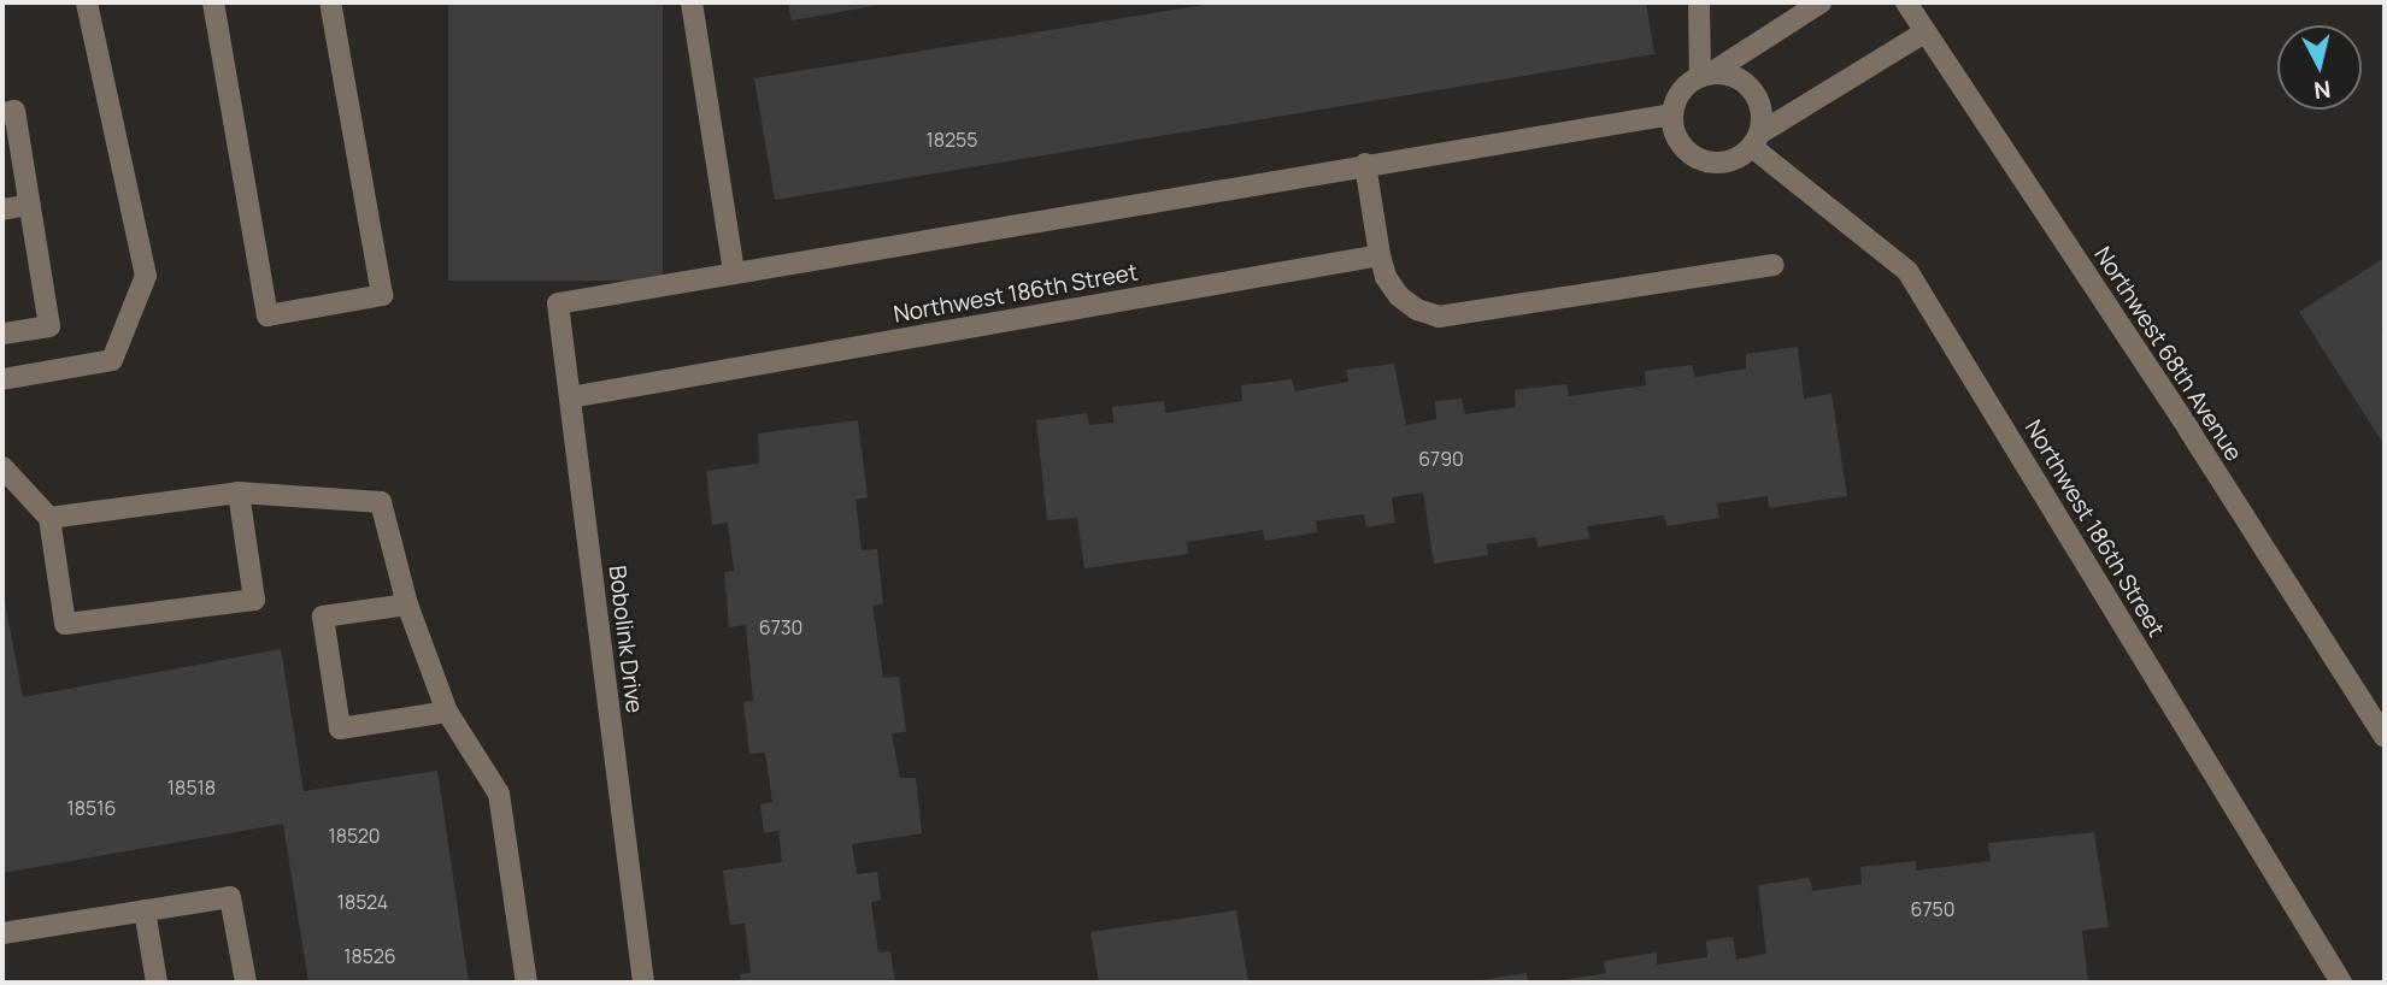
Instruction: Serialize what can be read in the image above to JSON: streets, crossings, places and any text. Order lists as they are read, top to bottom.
{
  "streets": {
    "street": ["Northwest 186th Street", "Northwest 68th Avenue", "Bobolink Drive"]
  },
  "crossings": [
    ["Northwest 186th Street", "Bobolink Drive"]
  ],
  "house_numbers": [
    "18255",
    "6790",
    "6730",
    "18518",
    "18516",
    "18520",
    "18524",
    "6750",
    "18526"
  ],
  "north": "bottom"
}
